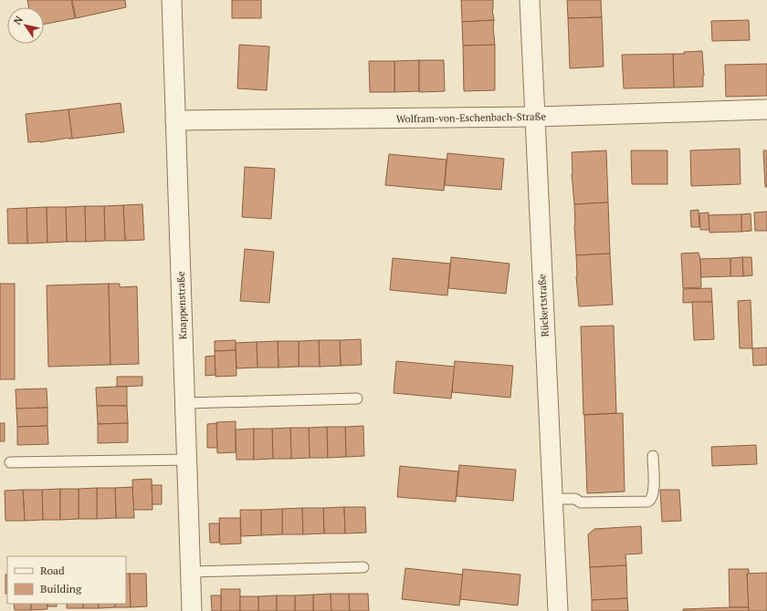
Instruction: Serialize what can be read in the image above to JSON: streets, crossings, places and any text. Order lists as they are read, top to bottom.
{
  "streets": {
    "street": ["Wolfram-von-Eschenbach-Straße", "Knappenstraße", "Rückertstraße"]
  },
  "crossings": [
    ["Wolfram-von-Eschenbach-Straße", "Knappenstraße"],
    ["Wolfram-von-Eschenbach-Straße", "Rückertstraße"]
  ],
  "legend": ["Road", "Building"],
  "north": "top left"
}
